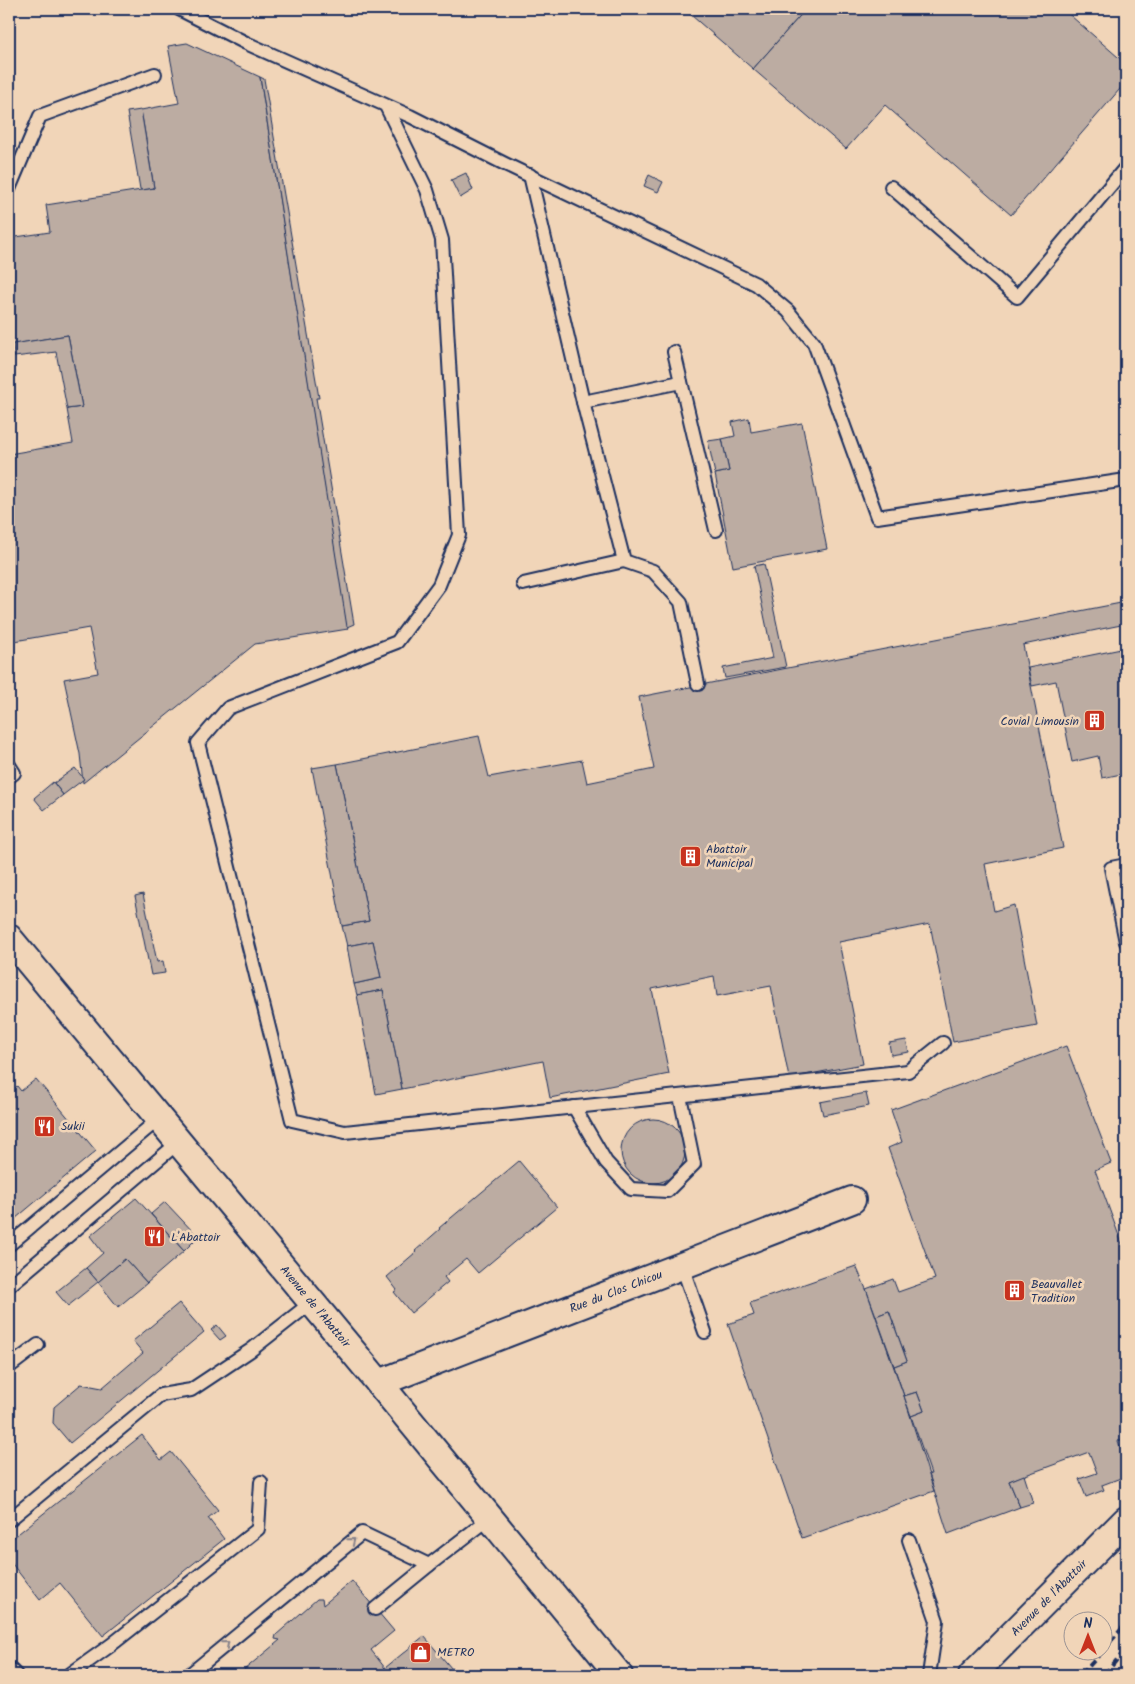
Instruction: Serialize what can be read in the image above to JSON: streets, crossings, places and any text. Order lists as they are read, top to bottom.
{
  "streets": {
    "street": ["Rue du Clos Chicou", "Avenue de l'Abattoir"]
  },
  "crossings": [
    ["Rue du Clos Chicou", "Avenue de l'Abattoir"]
  ],
  "places": {
    "building": ["Covial Limousin", "Abattoir Municipal", "Beauvallet Tradition"],
    "restaurant": ["Sukii", "L'Abattoir"],
    "shop": ["METRO"]
  },
  "north": "top"
}
